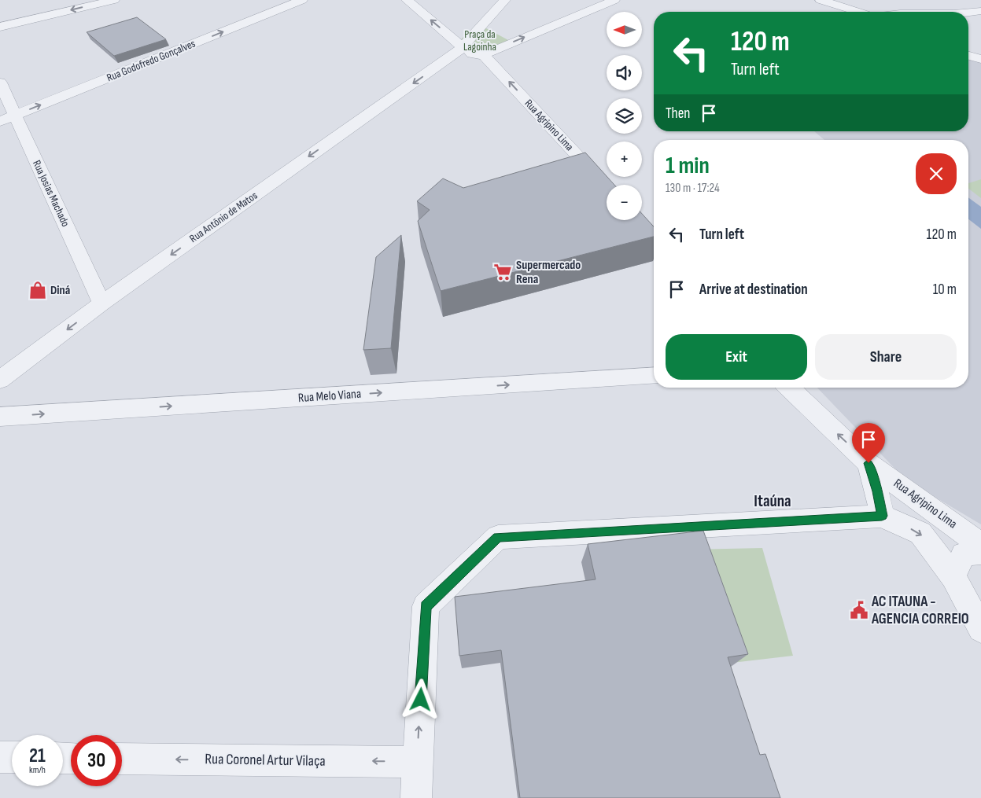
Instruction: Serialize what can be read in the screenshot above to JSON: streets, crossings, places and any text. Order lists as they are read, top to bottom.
{
  "streets": {
    "street": [
      "Rua Godofredo Gonçalves",
      "Rua Agripino Lima",
      "Rua Josias Machado",
      "Rua Antônio de Matos",
      "Rua Melo Viana",
      "Rua Coronel Artur Vilaça"
    ]
  },
  "crossings": [
    ["Rua Godofredo Gonçalves", "Rua Josias Machado"],
    ["Rua Agripino Lima", "Rua Antônio de Matos"],
    ["Rua Josias Machado", "Rua Antônio de Matos"]
  ],
  "one_way": [
    "Rua Agripino Lima",
    "Rua Antônio de Matos",
    "Rua Melo Viana",
    "Rua Coronel Artur Vilaça"
  ],
  "districts": ["Itaúna"],
  "parks": ["Praça da Lagoinha"],
  "places": {
    "supermarket": ["Supermercado Rena"],
    "shop": ["Diná"],
    "public building": ["AC ITAUNA - AGENCIA CORREIO"]
  },
  "north": "left",
  "page": {
    "map_buttons": ["+", "−"],
    "turn": ["120 m", "Turn left"],
    "then": "Then",
    "heading": ["1 min", "130 m · 17:24"],
    "list": [
      {
        "name": "Turn left",
        "value": "120 m"
      },
      {
        "name": "Arrive at destination",
        "value": "10 m"
      }
    ],
    "buttons": ["Exit", "Share"],
    "speed": "21 km/h",
    "limit": "30"
  }
}
